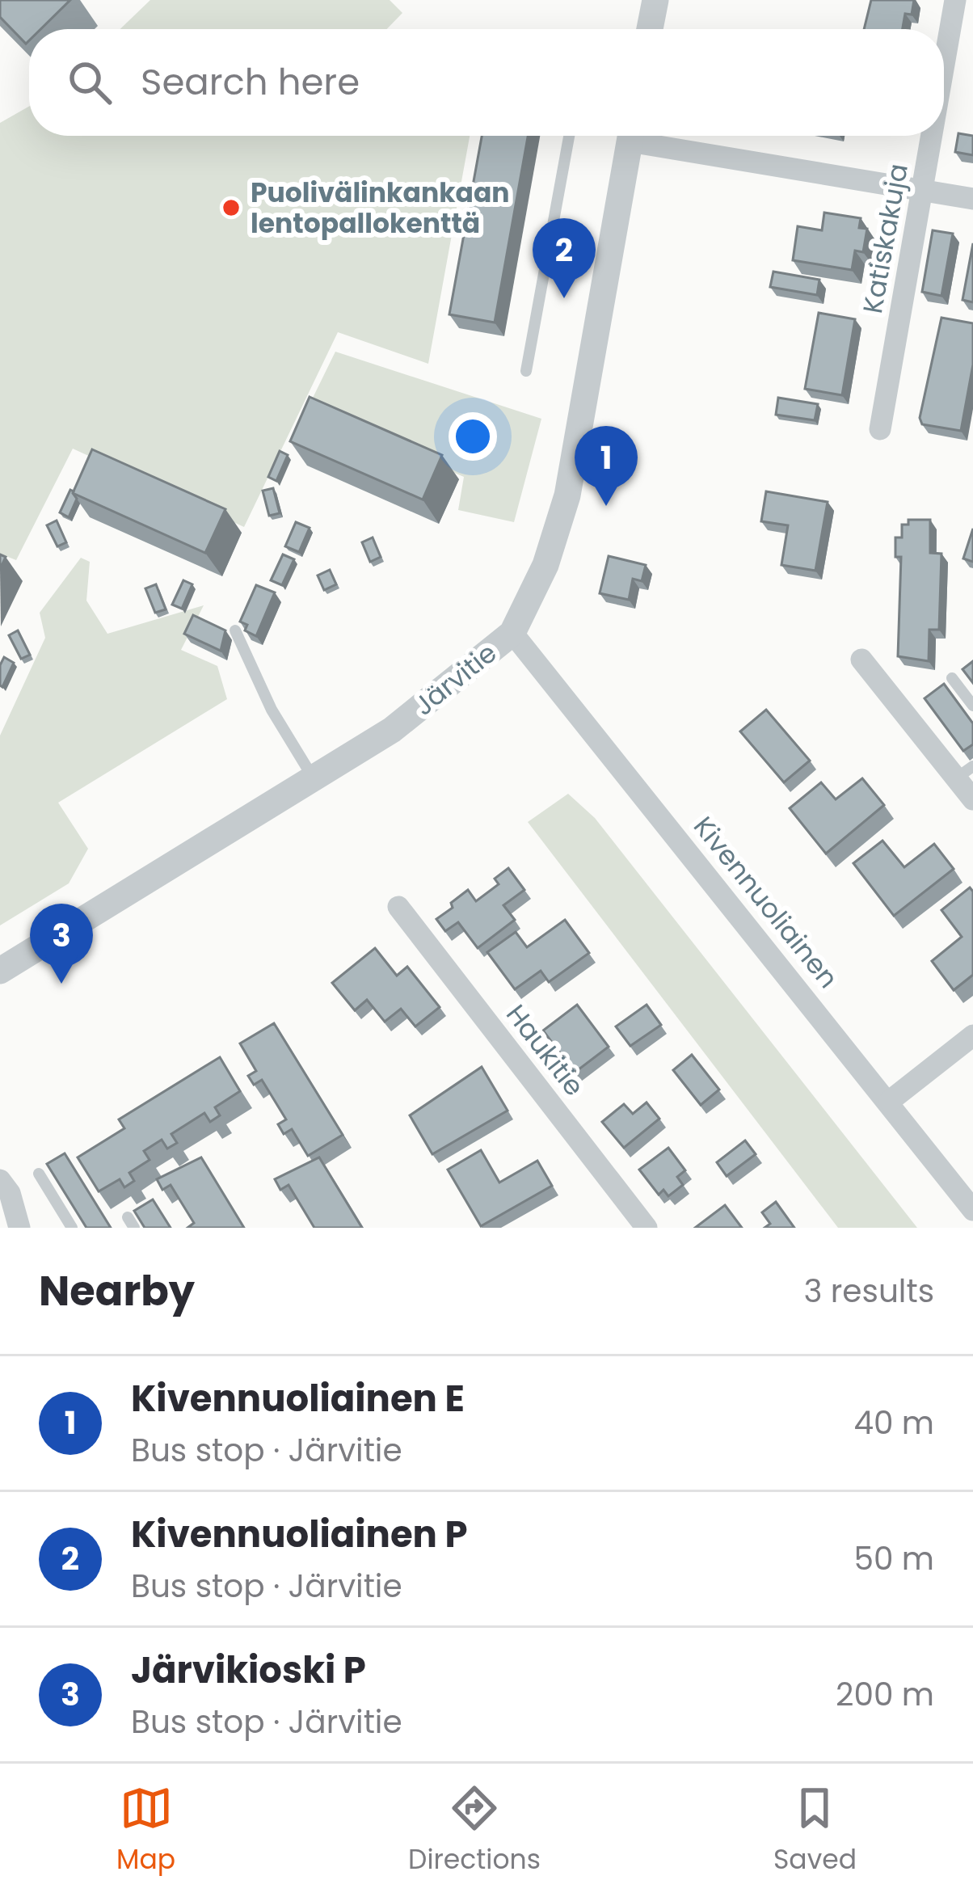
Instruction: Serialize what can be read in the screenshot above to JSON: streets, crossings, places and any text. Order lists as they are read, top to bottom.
{
  "streets": {
    "street": [
      "Katiskakuja",
      "Järvitie",
      "Kivennuoliainen",
      "Haukitie"
    ]
  },
  "crossings": [
    ["Järvitie", "Kivennuoliainen"]
  ],
  "places": ["Puolivälinkankaan lentopallokenttä"],
  "page": {
    "search": "Search here",
    "pins": ["2", "1", "3"],
    "heading": ["Nearby", "3 results"],
    "list": [
      {
        "mark": "1",
        "name": "Kivennuoliainen E",
        "note": "Bus stop · Järvitie",
        "value": "40 m"
      },
      {
        "mark": "2",
        "name": "Kivennuoliainen P",
        "note": "Bus stop · Järvitie",
        "value": "50 m"
      },
      {
        "mark": "3",
        "name": "Järvikioski P",
        "note": "Bus stop · Järvitie",
        "value": "200 m"
      }
    ],
    "nav": ["Map", "Directions", "Saved"]
  }
}
